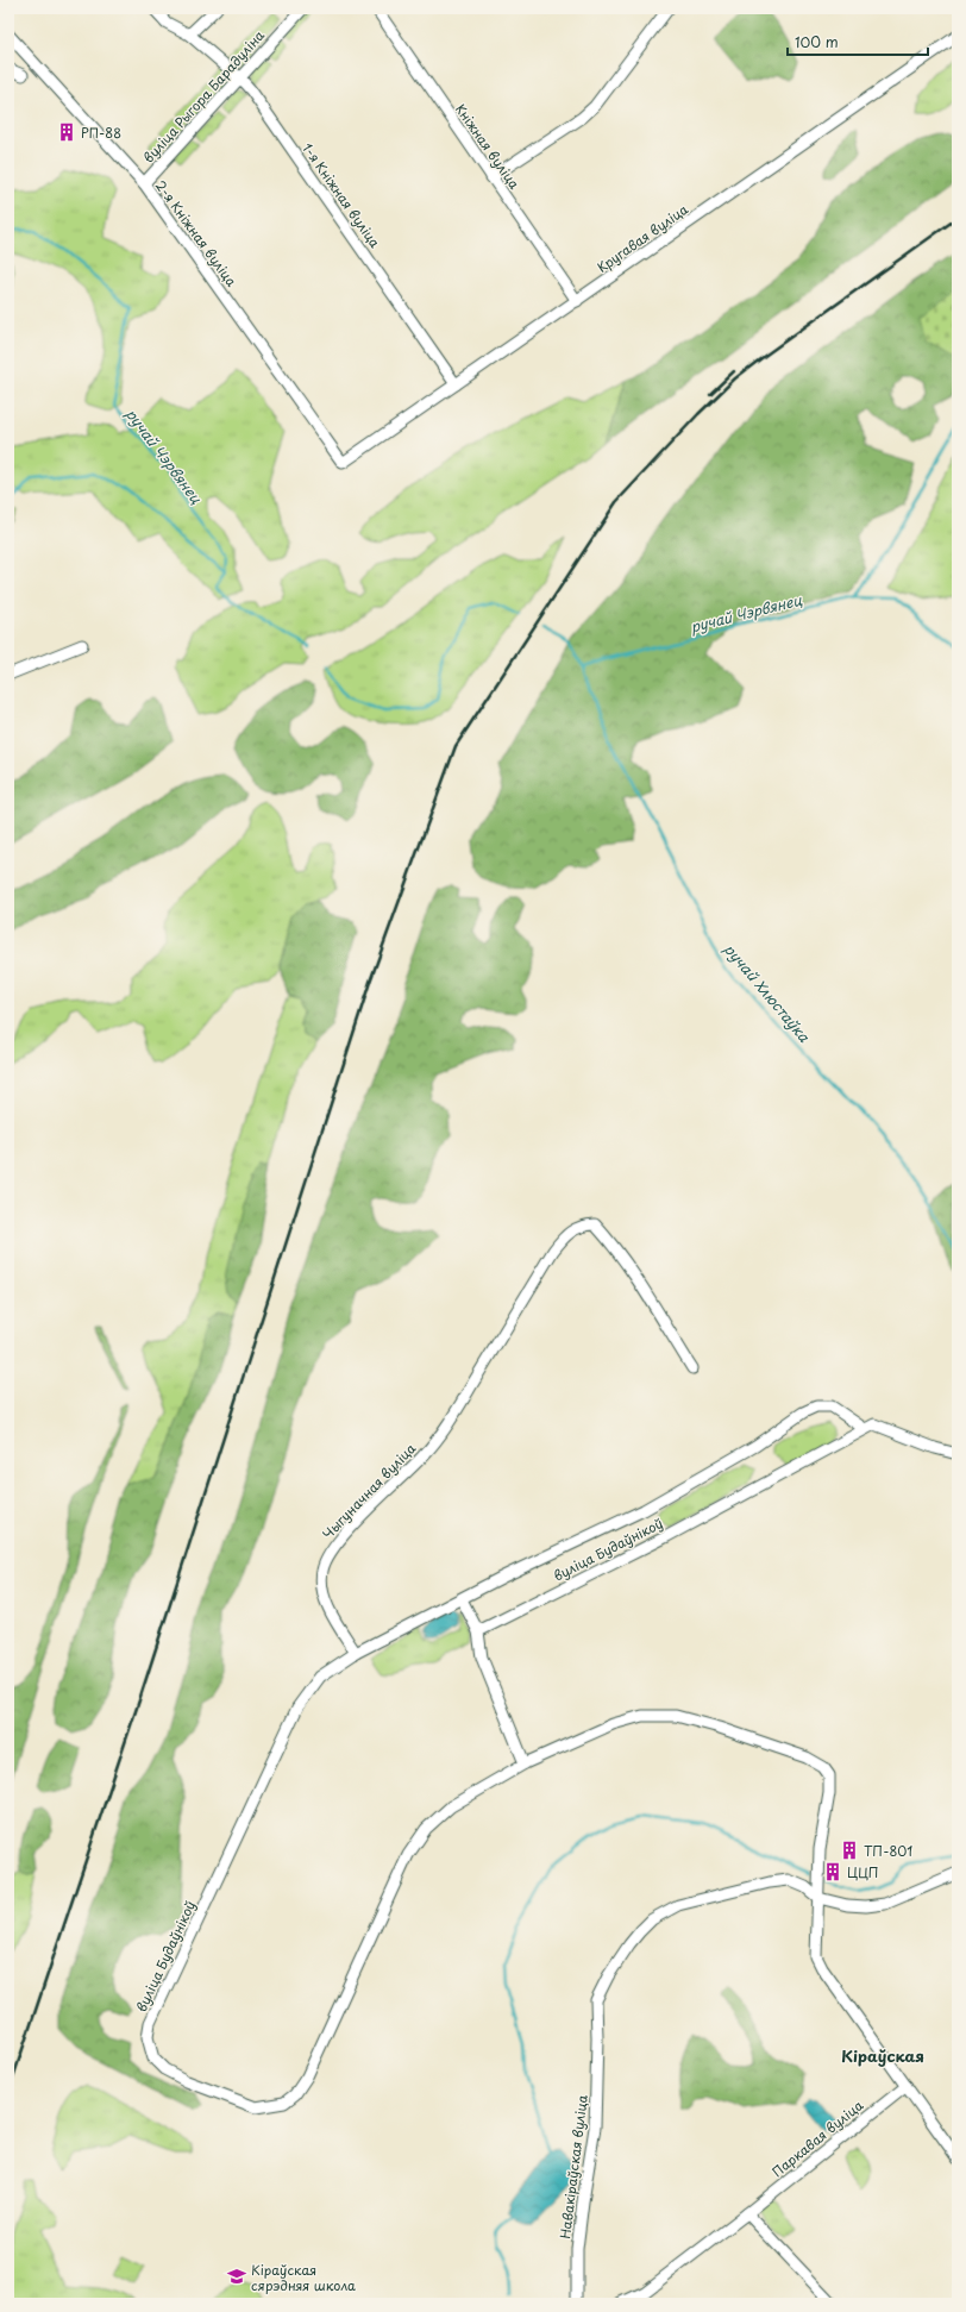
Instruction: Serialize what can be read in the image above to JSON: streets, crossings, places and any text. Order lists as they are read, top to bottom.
{
  "streets": {
    "street": [
      "вуліца Рыгора Барадуліна",
      "Кніжная вуліца",
      "1-я Кніжная вуліца",
      "2-я Кніжная вуліца",
      "Кругавая вуліца",
      "Чыгуначная вуліца",
      "вуліца Будаўнікоў",
      "Паркавая вуліца",
      "Навакіраўская вуліца"
    ]
  },
  "crossings": [
    ["вуліца Рыгора Барадуліна", "1-я Кніжная вуліца"],
    ["вуліца Рыгора Барадуліна", "2-я Кніжная вуліца"],
    ["Кніжная вуліца", "Кругавая вуліца"],
    ["1-я Кніжная вуліца", "Кругавая вуліца"],
    ["2-я Кніжная вуліца", "Кругавая вуліца"],
    ["Чыгуначная вуліца", "вуліца Будаўнікоў"],
    ["вуліца Будаўнікоў", "Паркавая вуліца"],
    ["вуліца Будаўнікоў", "Навакіраўская вуліца"]
  ],
  "districts": ["Кіраўская"],
  "water": ["ручай Чэрвянец", "ручай Хлюстаўка"],
  "places": {
    "building": ["РП-88", "ТП-801", "ЦЦП"],
    "school or university": ["Кіраўская сярэдняя школа"]
  },
  "scale_bar": "100 m"
}
